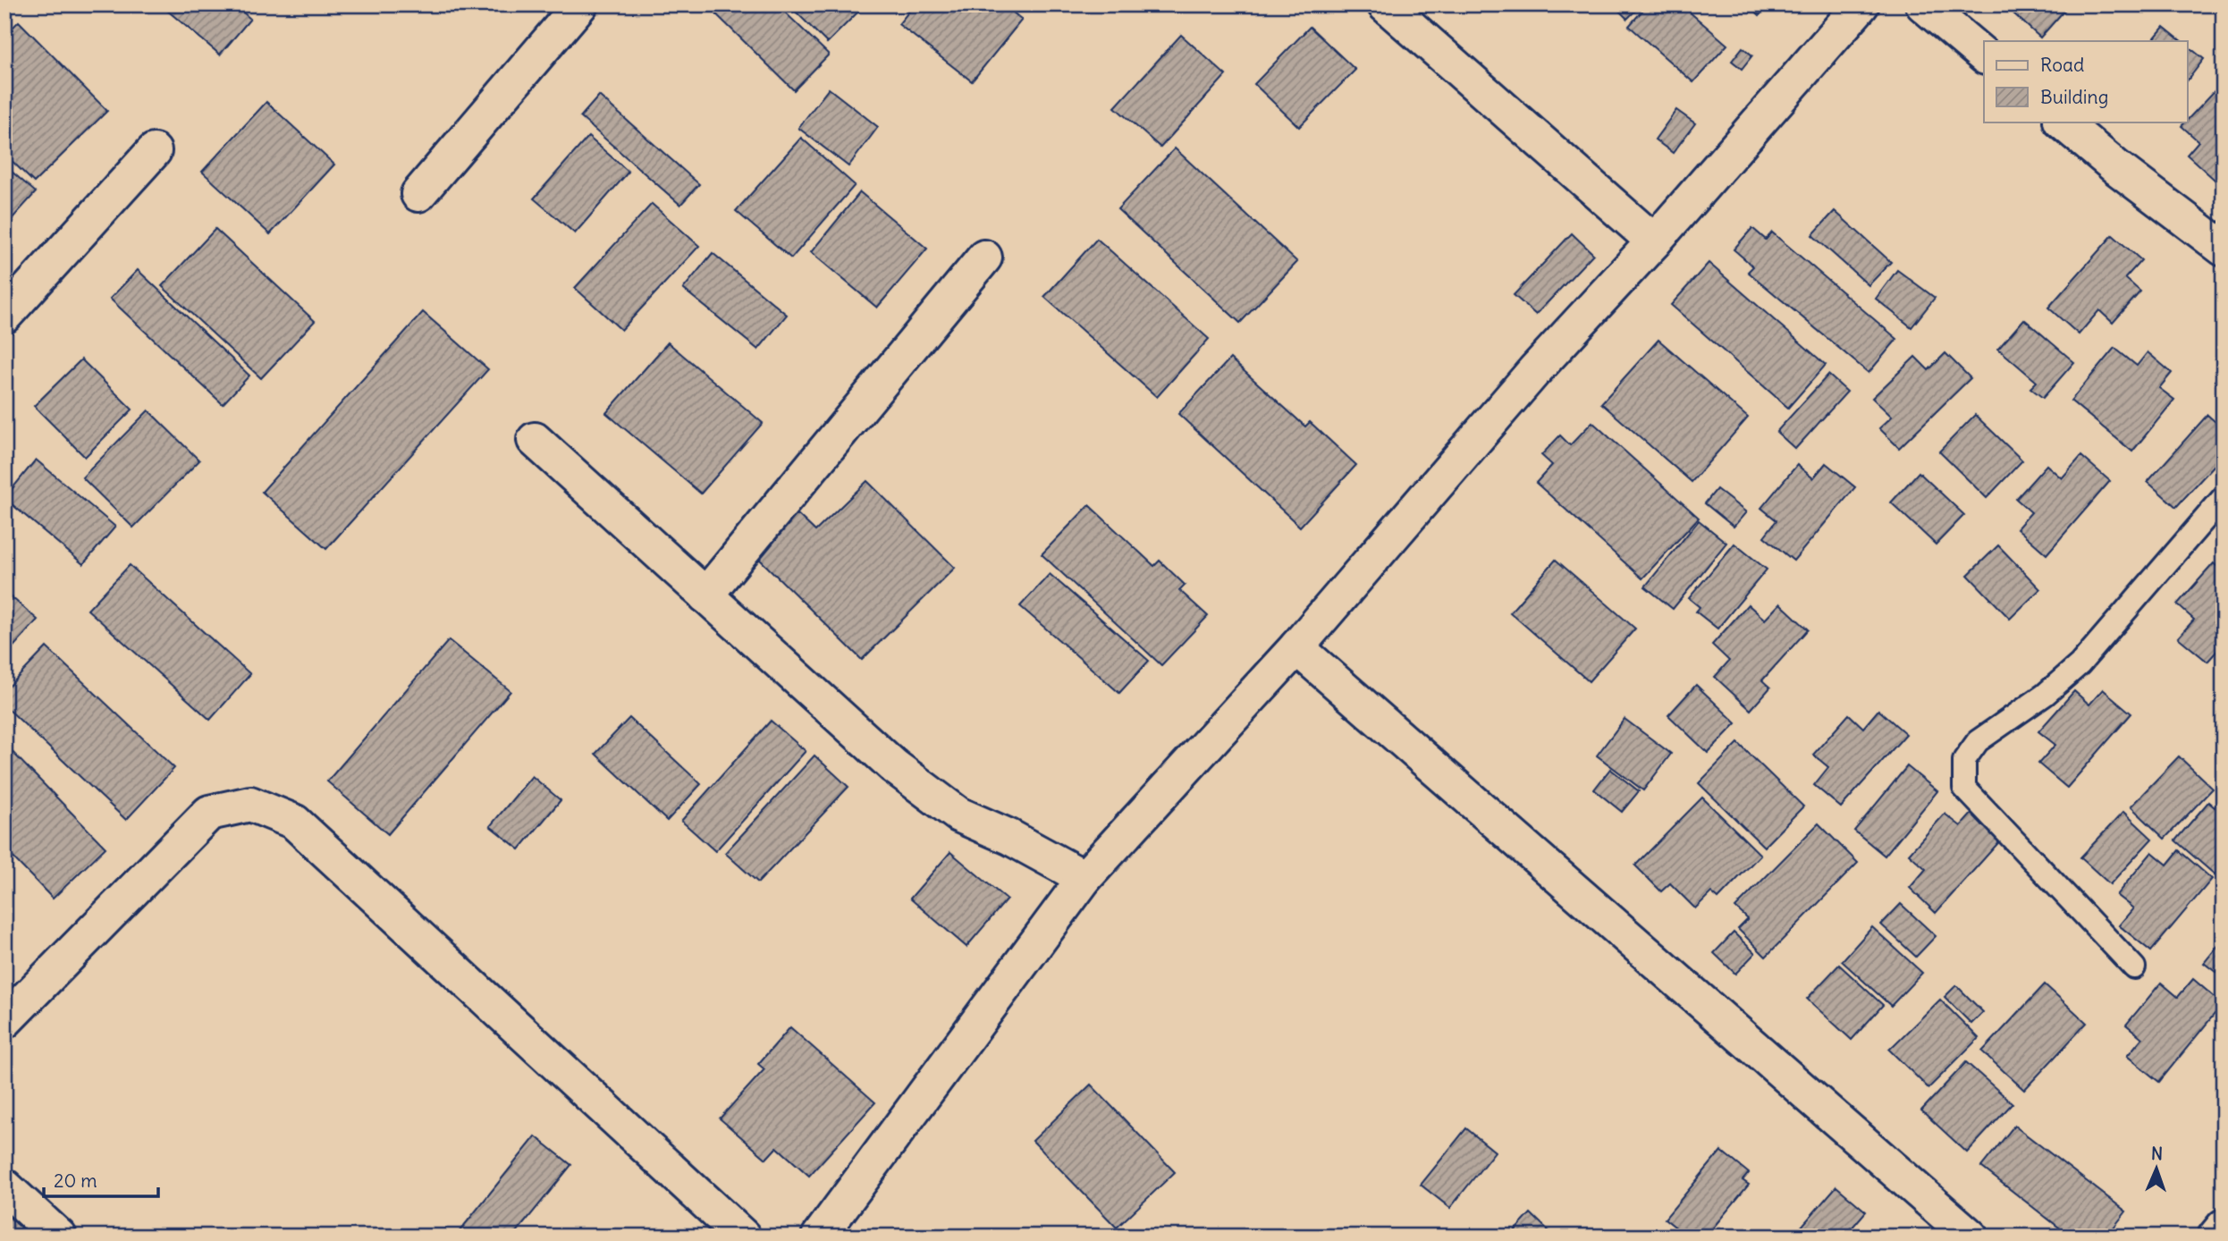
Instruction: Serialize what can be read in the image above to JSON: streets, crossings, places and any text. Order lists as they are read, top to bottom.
{
  "legend": ["Road", "Building"],
  "scale_bar": "20 m",
  "north": "top"
}
